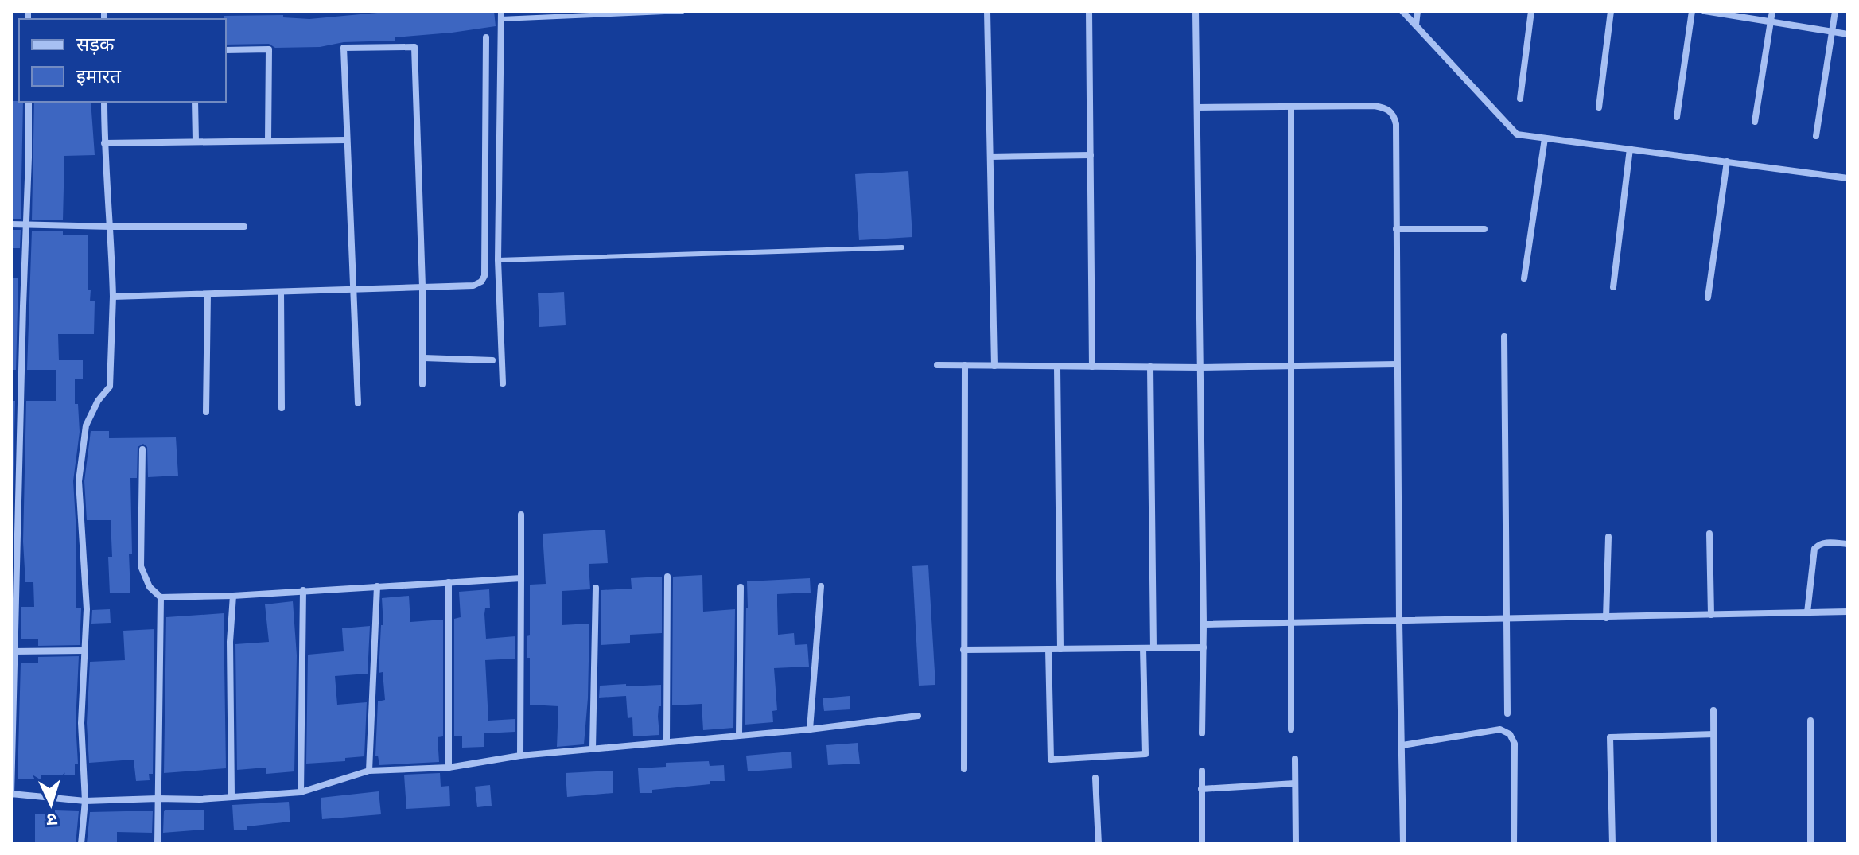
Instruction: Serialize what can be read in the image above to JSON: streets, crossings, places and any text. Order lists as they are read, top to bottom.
{
  "legend": ["सड़क", "इमारत"],
  "north": "bottom"
}
